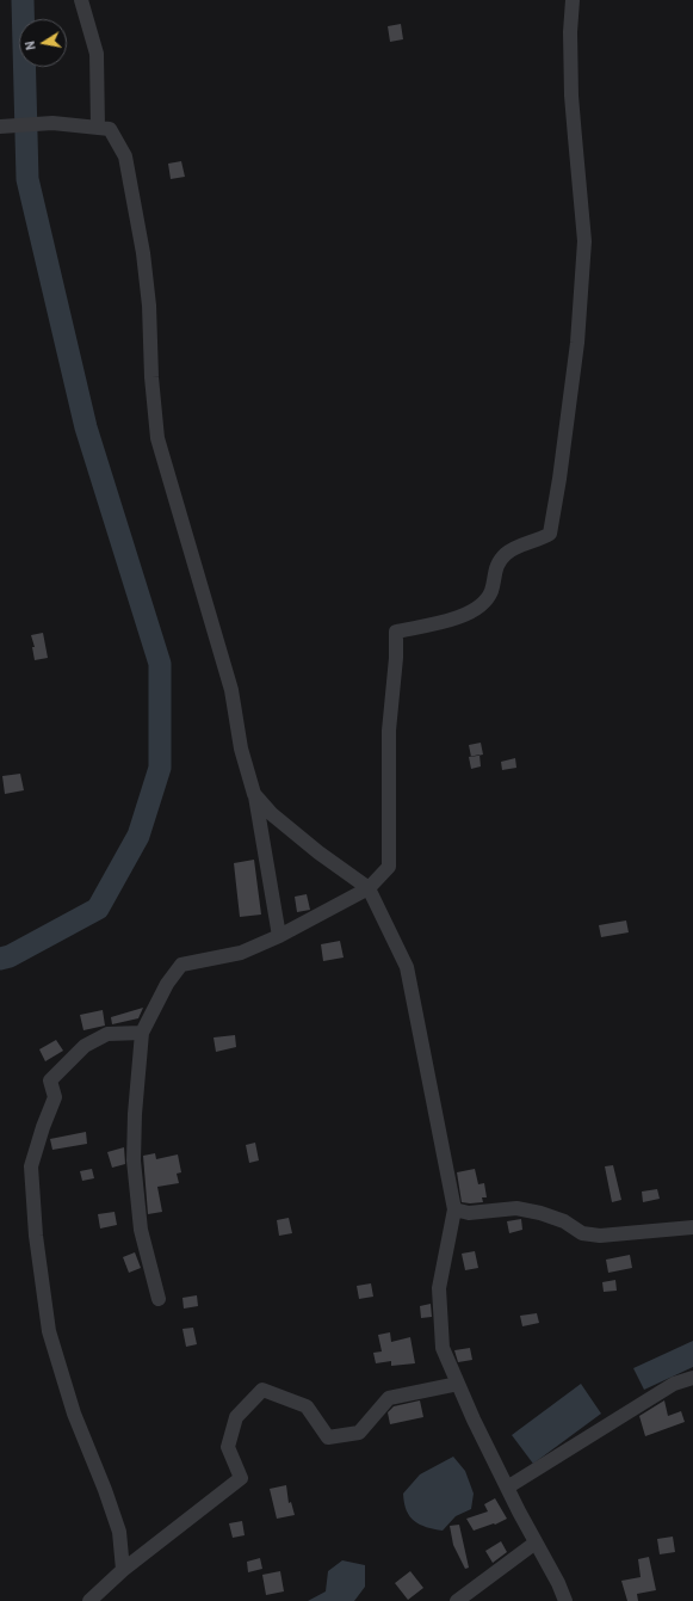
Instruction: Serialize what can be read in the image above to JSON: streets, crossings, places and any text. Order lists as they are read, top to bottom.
{
  "north": "left"
}
